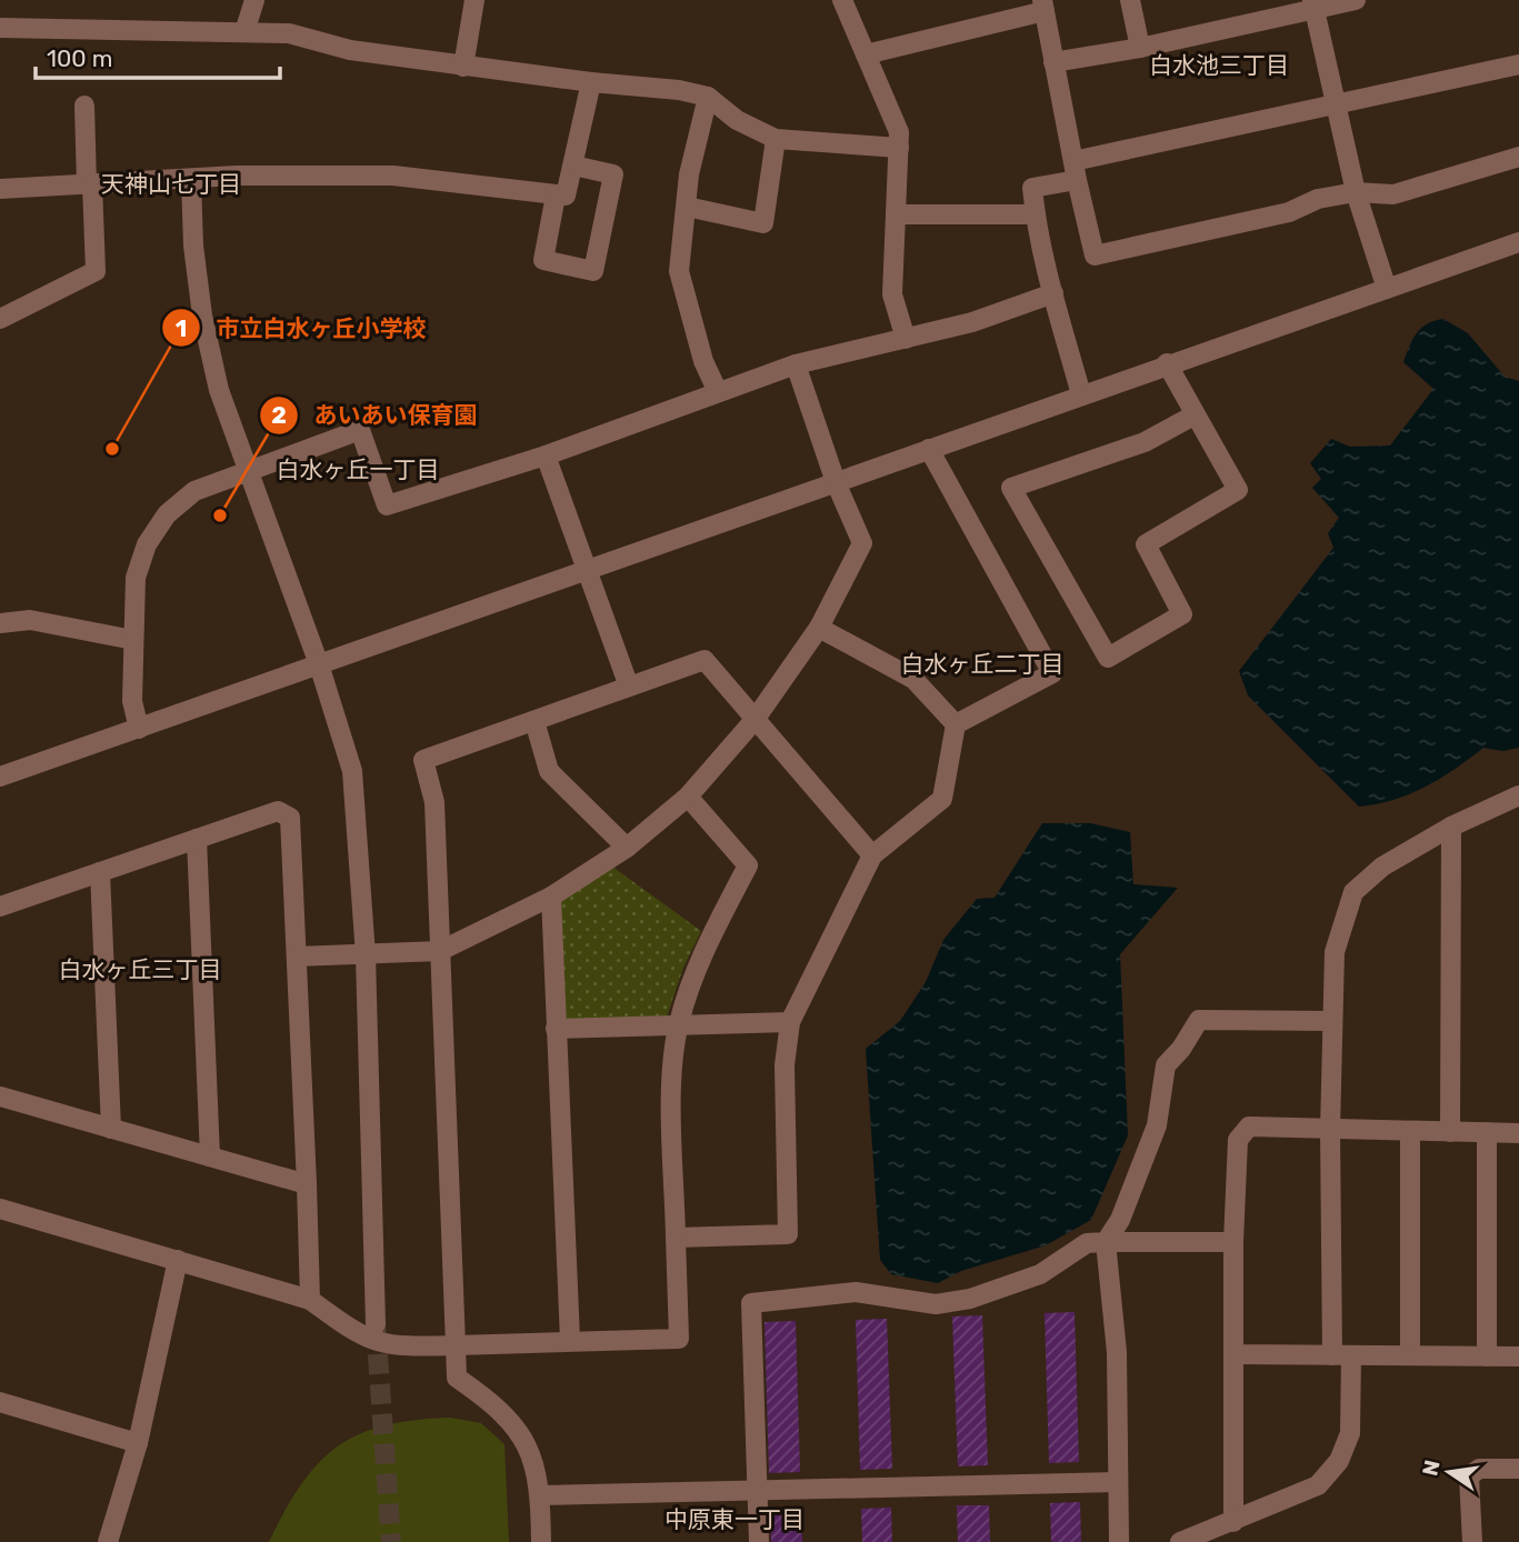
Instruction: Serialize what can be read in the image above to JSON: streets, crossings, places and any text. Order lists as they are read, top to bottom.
{
  "districts": [
    "白水池三丁目",
    "天神山七丁目",
    "白水ヶ丘一丁目",
    "白水ヶ丘二丁目",
    "白水ヶ丘三丁目",
    "中原東一丁目"
  ],
  "places": ["市立白水ヶ丘小学校", "あいあい保育園"],
  "scale_bar": "100 m",
  "north": "left"
}
